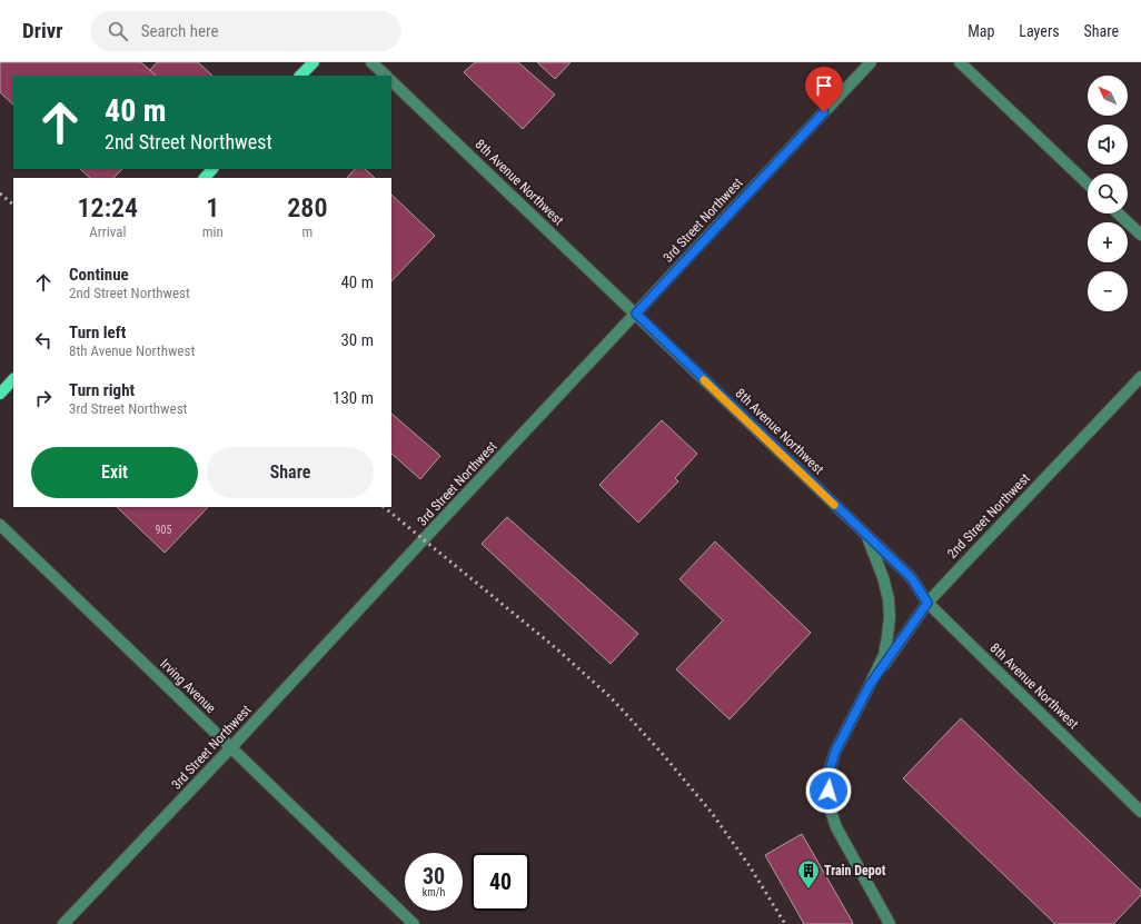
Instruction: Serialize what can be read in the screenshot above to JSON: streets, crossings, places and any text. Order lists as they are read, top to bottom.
{
  "streets": {
    "street": [
      "8th Avenue Northwest",
      "3rd Street Northwest",
      "2nd Street Northwest",
      "Irving Avenue"
    ]
  },
  "crossings": [
    ["8th Avenue Northwest", "3rd Street Northwest"],
    ["8th Avenue Northwest", "2nd Street Northwest"],
    ["3rd Street Northwest", "Irving Avenue"]
  ],
  "places": {
    "building": ["Train Depot"]
  },
  "house_numbers": ["905"],
  "north": "top left",
  "page": {
    "header": "Drivr",
    "search": "Search here",
    "nav": ["Map", "Layers", "Share"],
    "map_buttons": ["+", "−"],
    "turn": ["40 m", "2nd Street Northwest"],
    "eta": [
      "12:24",
      "Arrival",
      "1",
      "min",
      "280",
      "m"
    ],
    "list": [
      {
        "name": "Continue",
        "note": "2nd Street Northwest",
        "value": "40 m"
      },
      {
        "name": "Turn left",
        "note": "8th Avenue Northwest",
        "value": "30 m"
      },
      {
        "name": "Turn right",
        "note": "3rd Street Northwest",
        "value": "130 m"
      }
    ],
    "buttons": ["Exit", "Share"],
    "speed": "30 km/h",
    "limit": "40"
  }
}
